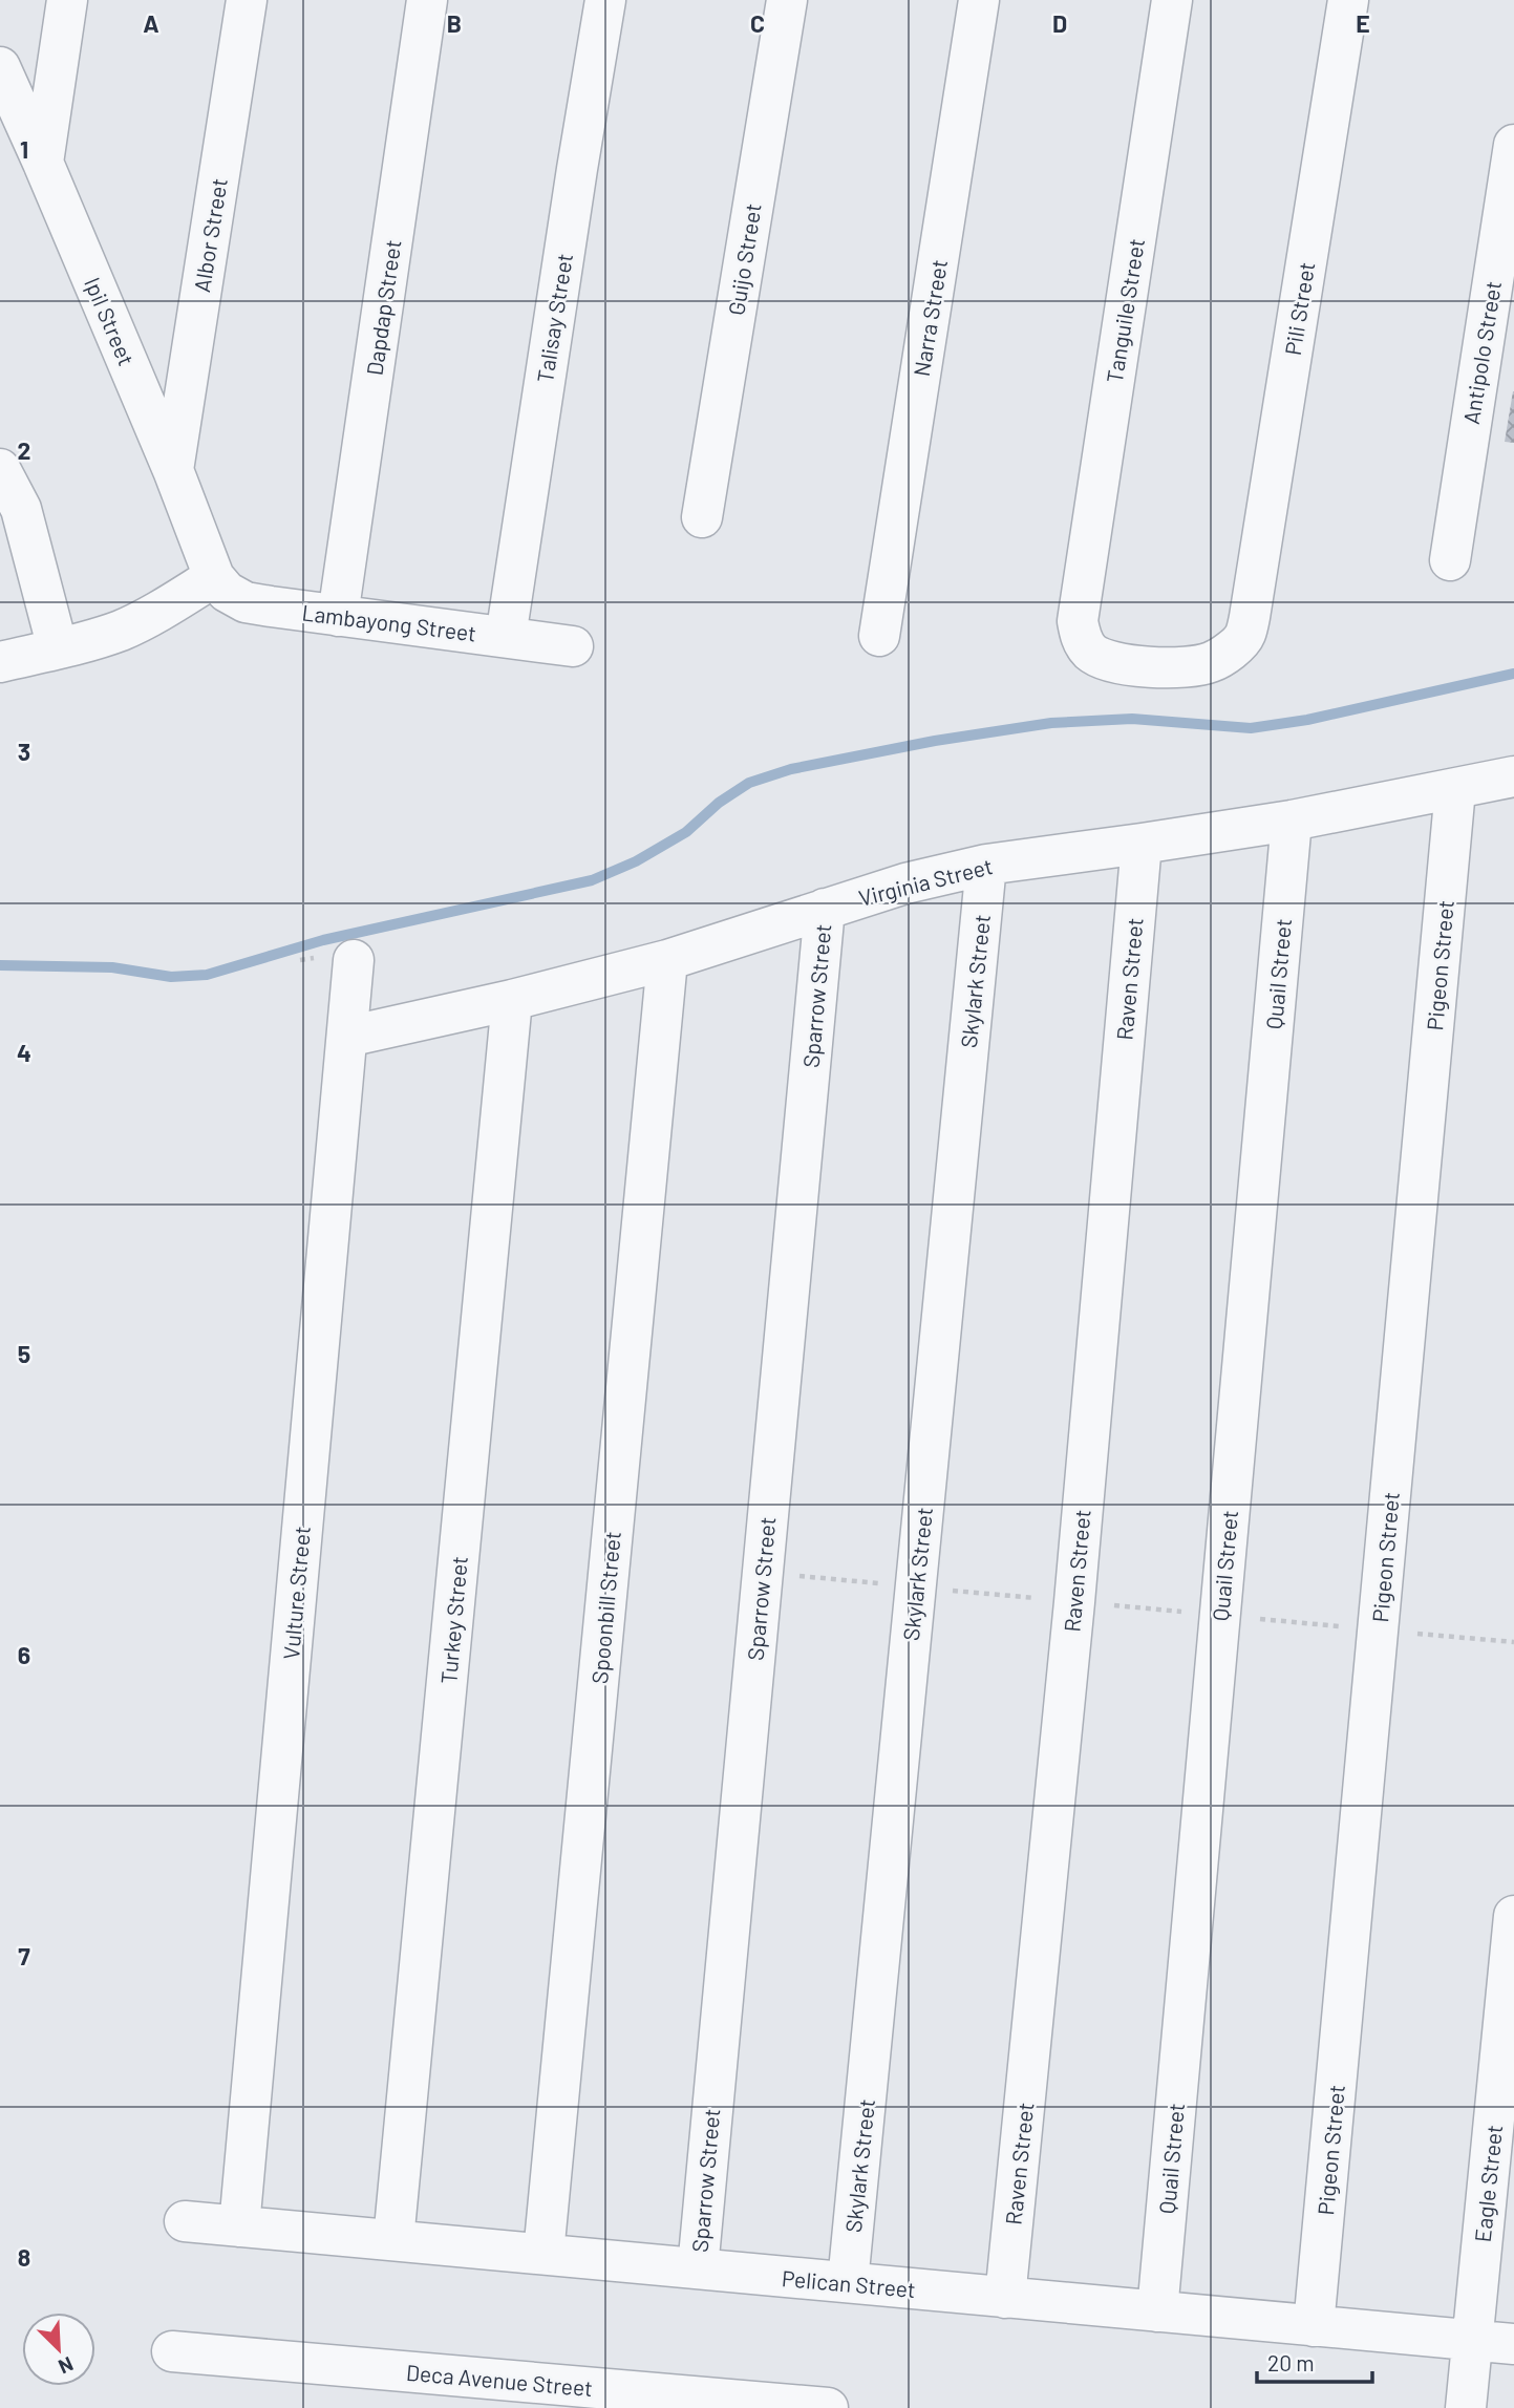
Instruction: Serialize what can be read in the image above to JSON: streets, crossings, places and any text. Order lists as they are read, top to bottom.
{
  "streets": {
    "street": [
      "Albor Street",
      "Guijo Street",
      "Dapdap Street",
      "Pili Street",
      "Tanguile Street",
      "Talisay Street",
      "Narra Street",
      "Ipil Street",
      "Antipolo Street",
      "Lambayong Street",
      "Virginia Street",
      "Pigeon Street",
      "Quail Street",
      "Raven Street",
      "Skylark Street",
      "Sparrow Street",
      "Vulture Street",
      "Spoonbill Street",
      "Turkey Street",
      "Eagle Street",
      "Pelican Street",
      "Deca Avenue Street"
    ]
  },
  "crossings": [
    ["Albor Street", "Ipil Street"],
    ["Dapdap Street", "Lambayong Street"],
    ["Pili Street", "Tanguile Street"],
    ["Talisay Street", "Lambayong Street"],
    ["Ipil Street", "Lambayong Street"],
    ["Virginia Street", "Pigeon Street"],
    ["Virginia Street", "Quail Street"],
    ["Virginia Street", "Raven Street"],
    ["Virginia Street", "Skylark Street"],
    ["Virginia Street", "Sparrow Street"],
    ["Virginia Street", "Vulture Street"],
    ["Virginia Street", "Spoonbill Street"],
    ["Virginia Street", "Turkey Street"],
    ["Pigeon Street", "Pelican Street"],
    ["Quail Street", "Pelican Street"],
    ["Raven Street", "Pelican Street"],
    ["Skylark Street", "Pelican Street"],
    ["Sparrow Street", "Pelican Street"],
    ["Vulture Street", "Pelican Street"],
    ["Spoonbill Street", "Pelican Street"],
    ["Turkey Street", "Pelican Street"],
    ["Eagle Street", "Pelican Street"]
  ],
  "scale_bar": "20 m",
  "north": "bottom right",
  "grid": {
    "columns": [
      "A",
      "B",
      "C",
      "D",
      "E"
    ],
    "rows": [
      "1",
      "2",
      "3",
      "4",
      "5",
      "6",
      "7",
      "8"
    ]
  }
}
